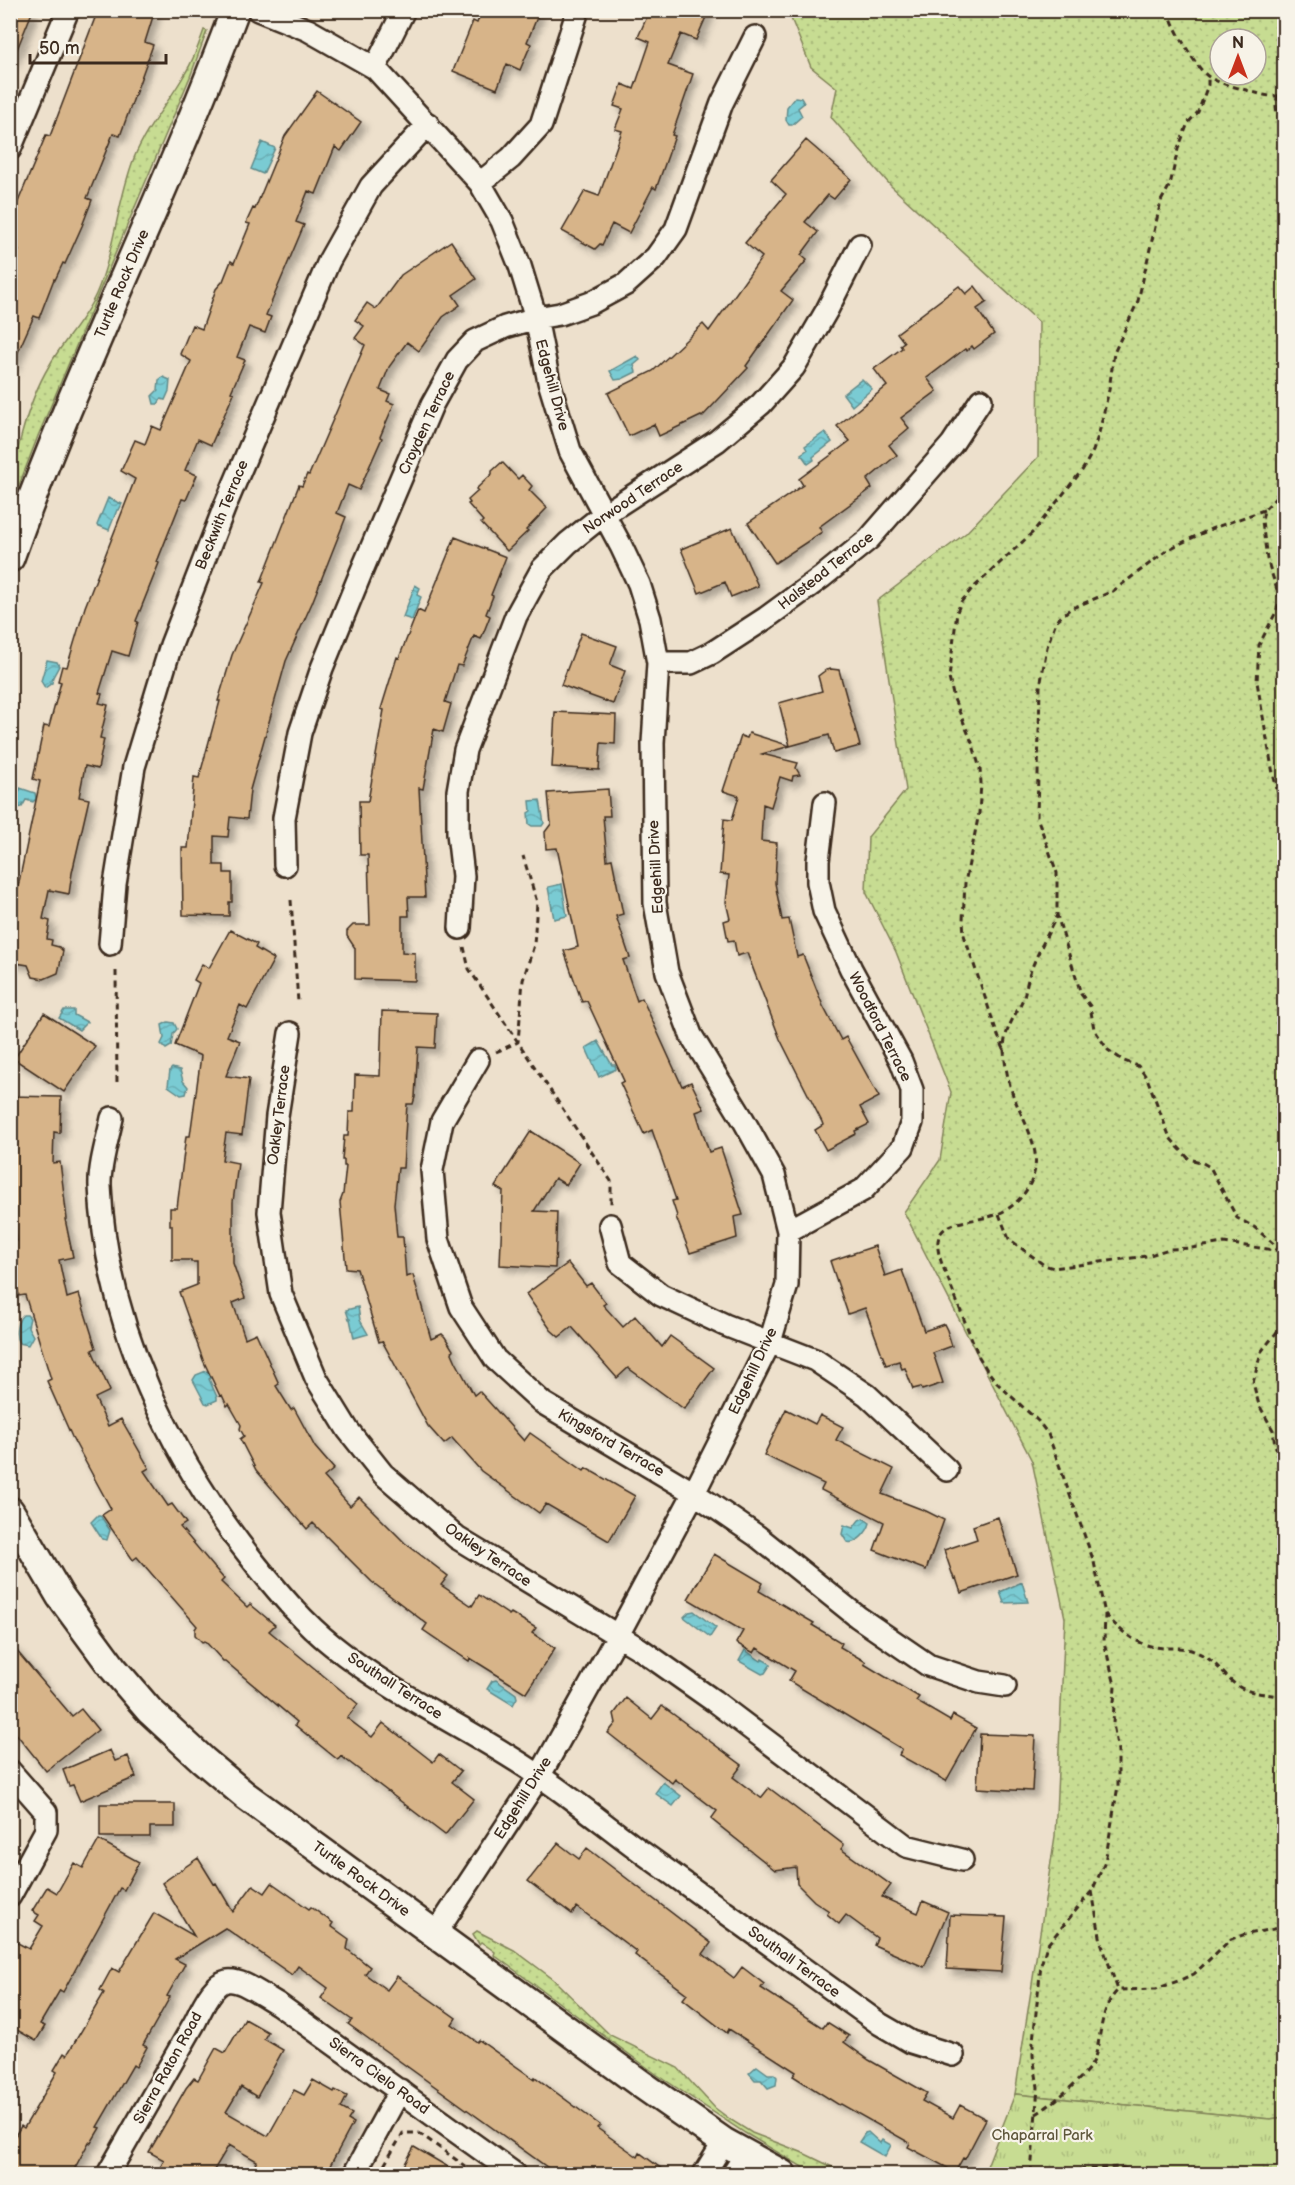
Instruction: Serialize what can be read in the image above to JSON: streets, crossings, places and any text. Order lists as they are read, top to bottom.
{
  "streets": {
    "street": [
      "Turtle Rock Drive",
      "Edgehill Drive",
      "Croyden Terrace",
      "Norwood Terrace",
      "Beckwith Terrace",
      "Halstead Terrace",
      "Woodford Terrace",
      "Oakley Terrace",
      "Kingsford Terrace",
      "Southall Terrace",
      "Sierra Raton Road",
      "Sierra Cielo Road"
    ]
  },
  "crossings": [
    ["Turtle Rock Drive", "Edgehill Drive"],
    ["Edgehill Drive", "Croyden Terrace"],
    ["Edgehill Drive", "Norwood Terrace"],
    ["Edgehill Drive", "Beckwith Terrace"],
    ["Edgehill Drive", "Halstead Terrace"],
    ["Edgehill Drive", "Woodford Terrace"],
    ["Edgehill Drive", "Oakley Terrace"],
    ["Edgehill Drive", "Kingsford Terrace"],
    ["Edgehill Drive", "Southall Terrace"],
    ["Sierra Raton Road", "Sierra Cielo Road"]
  ],
  "parks": ["Chaparral Park"],
  "scale_bar": "50 m",
  "north": "top"
}
